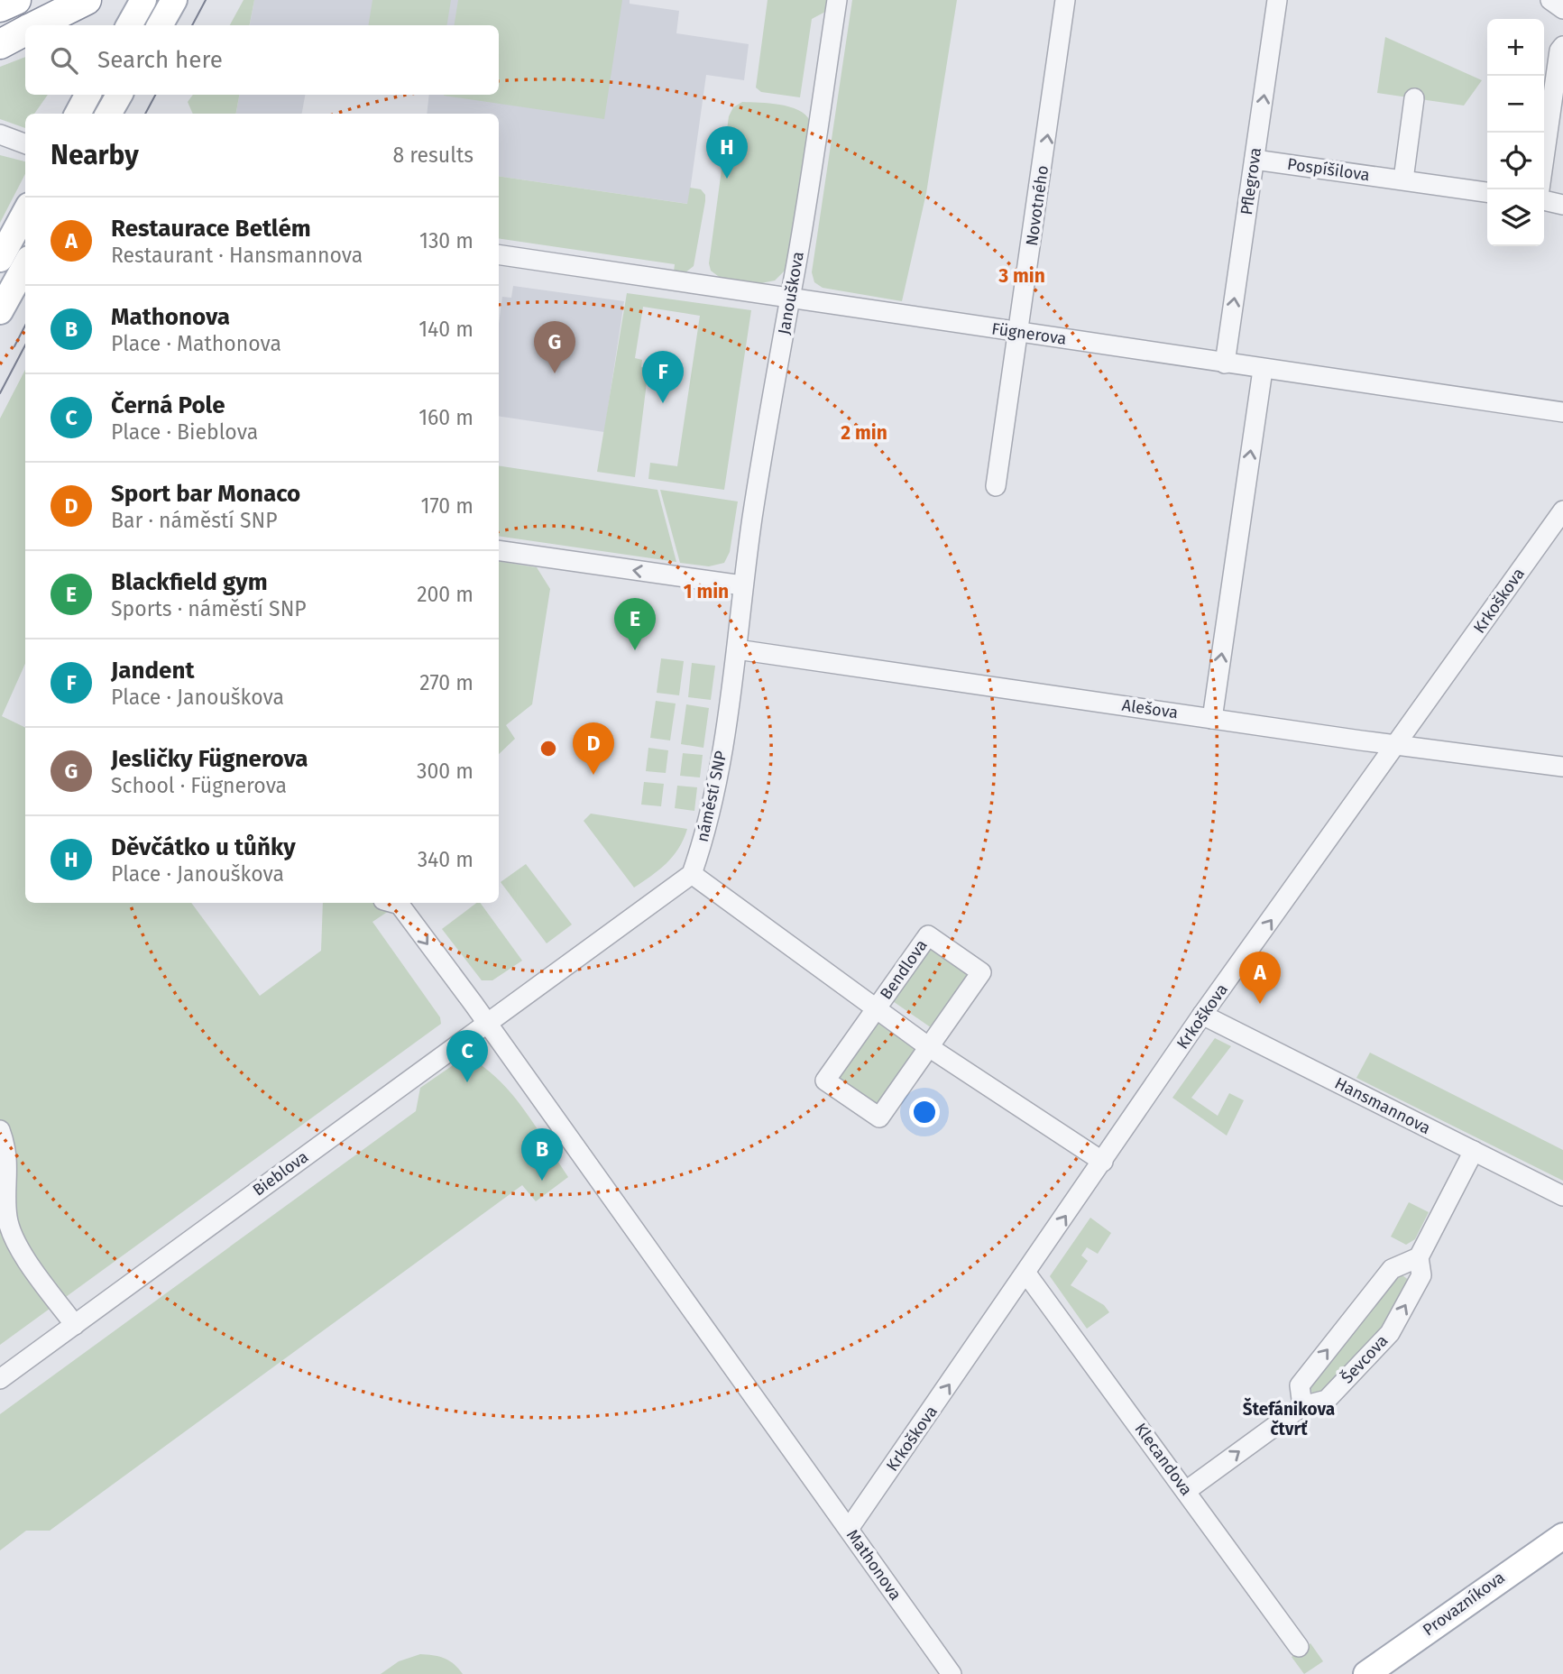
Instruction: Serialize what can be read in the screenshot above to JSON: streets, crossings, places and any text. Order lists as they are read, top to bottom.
{
  "streets": {
    "main road": ["Provazníkova"],
    "street": [
      "Pospíšilova",
      "Pflegrova",
      "Novotného",
      "Janouškova",
      "Fügnerova",
      "Krkoškova",
      "Alešova",
      "náměstí SNP",
      "Bendlova",
      "Hansmannova",
      "Bieblova",
      "Ševcova",
      "Klecandova",
      "Mathonova"
    ]
  },
  "crossings": [
    ["Pospíšilova", "Pflegrova"],
    ["Pflegrova", "Fügnerova"],
    ["Novotného", "Fügnerova"],
    ["Janouškova", "Fügnerova"],
    ["Janouškova", "náměstí SNP"],
    ["Krkoškova", "Alešova"],
    ["Krkoškova", "Bendlova"],
    ["Krkoškova", "Hansmannova"],
    ["Krkoškova", "Klecandova"],
    ["Krkoškova", "Mathonova"],
    ["Alešova", "náměstí SNP"],
    ["náměstí SNP", "Bendlova"],
    ["Hansmannova", "Ševcova"],
    ["Bieblova", "Mathonova"],
    ["Ševcova", "Klecandova"]
  ],
  "one_way": [
    "Pflegrova",
    "Novotného",
    "Krkoškova",
    "Ševcova"
  ],
  "districts": ["Štefánikova čtvrť"],
  "page": {
    "map_buttons": ["+", "−"],
    "search": "Search here",
    "heading": ["Nearby", "8 results"],
    "pins": [
      "H",
      "G",
      "F",
      "E",
      "D",
      "A",
      "C",
      "B"
    ],
    "list": [
      {
        "mark": "A",
        "name": "Restaurace Betlém",
        "note": "Restaurant · Hansmannova",
        "value": "130 m"
      },
      {
        "mark": "B",
        "name": "Mathonova",
        "note": "Place · Mathonova",
        "value": "140 m"
      },
      {
        "mark": "C",
        "name": "Černá Pole",
        "note": "Place · Bieblova",
        "value": "160 m"
      },
      {
        "mark": "D",
        "name": "Sport bar Monaco",
        "note": "Bar · náměstí SNP",
        "value": "170 m"
      },
      {
        "mark": "E",
        "name": "Blackfield gym",
        "note": "Sports · náměstí SNP",
        "value": "200 m"
      },
      {
        "mark": "F",
        "name": "Jandent",
        "note": "Place · Janouškova",
        "value": "270 m"
      },
      {
        "mark": "G",
        "name": "Jesličky Fügnerova",
        "note": "School · Fügnerova",
        "value": "300 m"
      },
      {
        "mark": "H",
        "name": "Děvčátko u tůňky",
        "note": "Place · Janouškova",
        "value": "340 m"
      }
    ]
  },
  "rings": ["3 min", "2 min", "1 min"]
}
